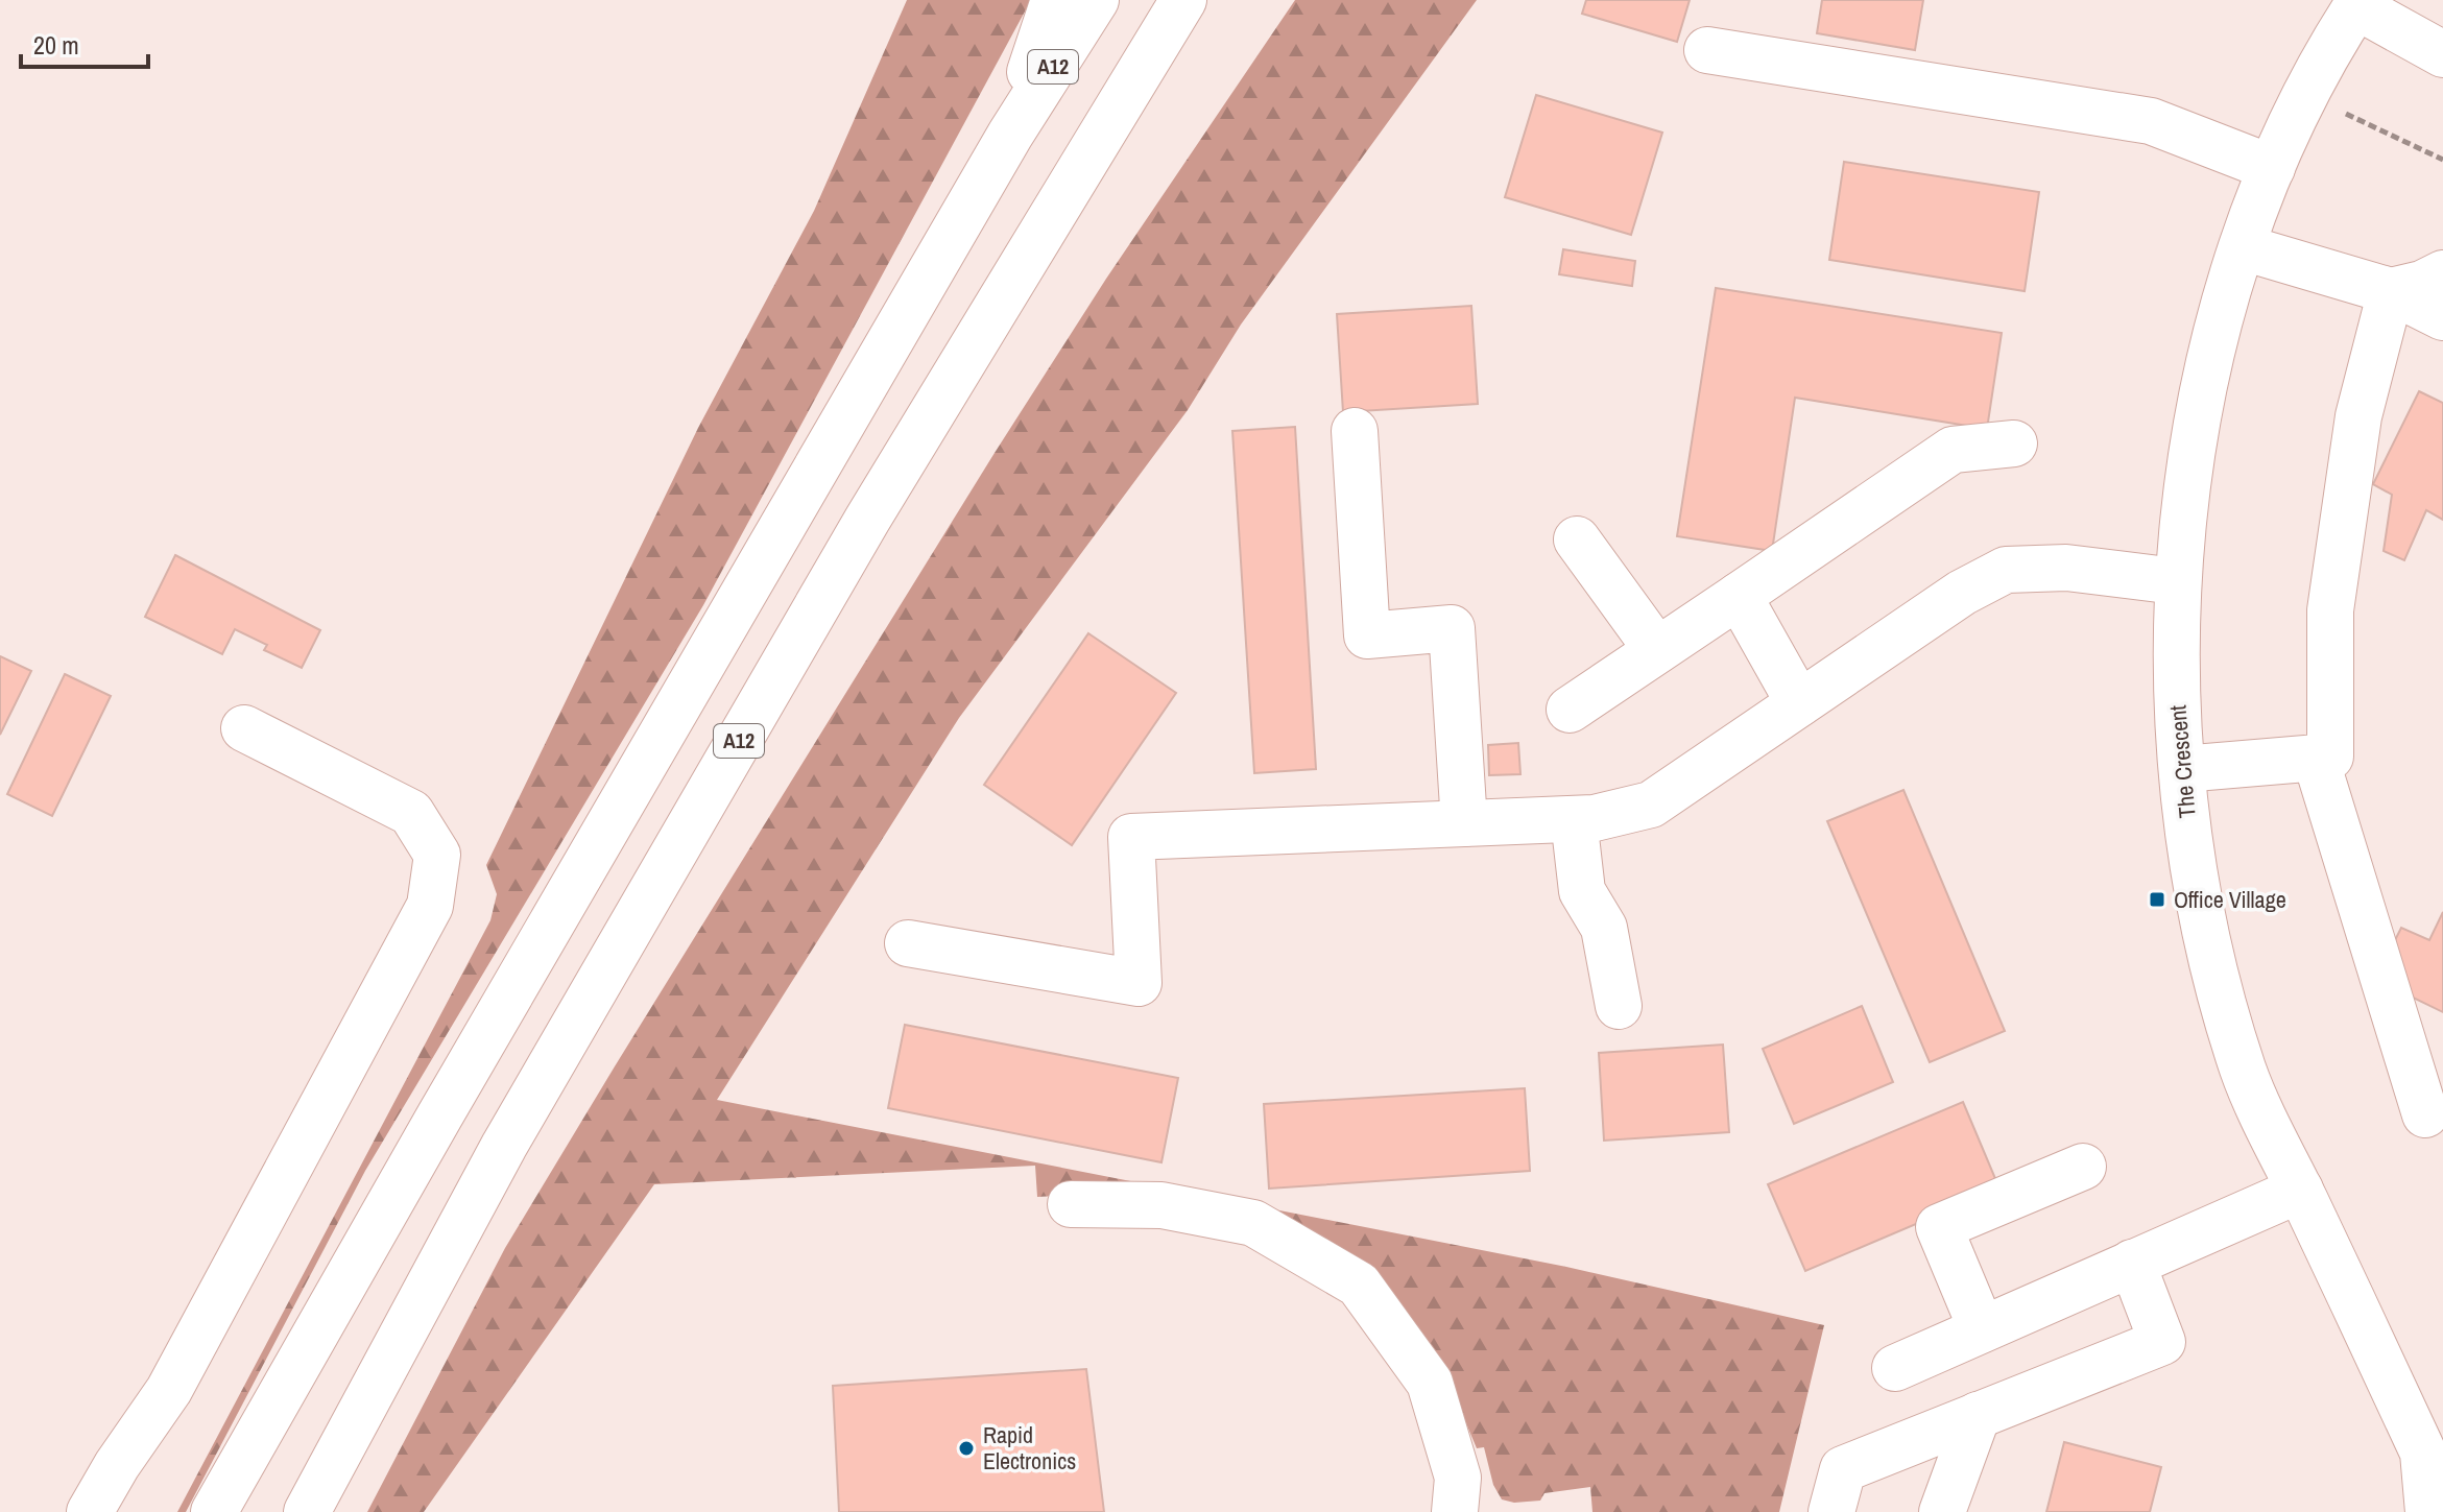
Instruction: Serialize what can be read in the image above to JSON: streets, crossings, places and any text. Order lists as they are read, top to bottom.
{
  "streets": {
    "main road": ["A12", "The Crescent"]
  },
  "places": {
    "transit": ["Office Village"],
    "other": ["Rapid Electronics"]
  },
  "scale_bar": "20 m"
}
